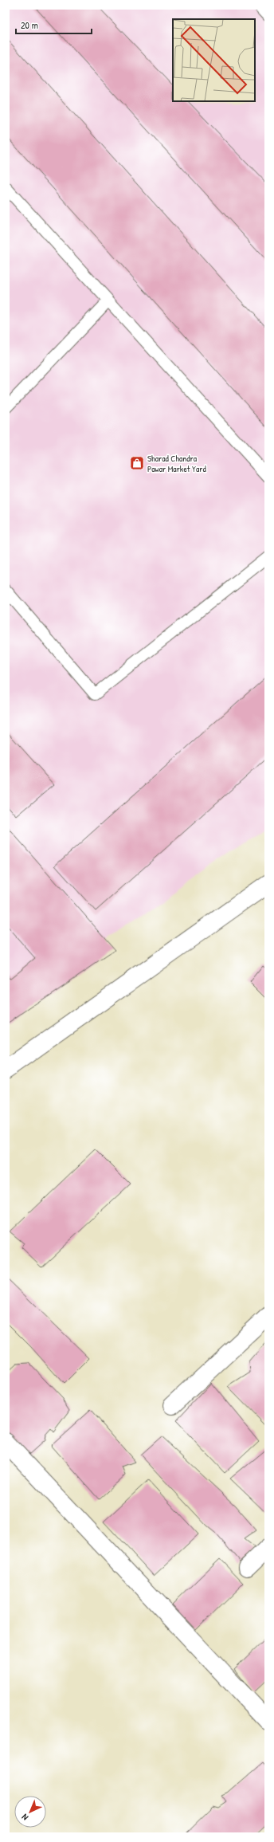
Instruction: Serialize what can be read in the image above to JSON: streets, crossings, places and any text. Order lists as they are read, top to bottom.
{
  "places": {
    "shop": ["Sharad Chandra Pawar Market Yard"]
  },
  "scale_bar": "20 m",
  "north": "bottom left"
}
